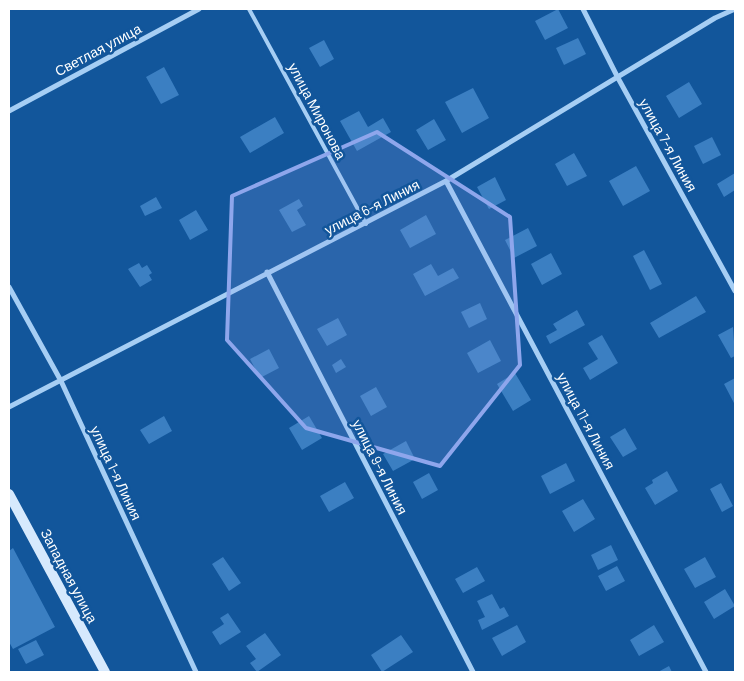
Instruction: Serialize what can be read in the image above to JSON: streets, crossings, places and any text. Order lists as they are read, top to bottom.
{
  "streets": {
    "street": [
      "Светлая улица",
      "улица 7-я Линия",
      "улица 6-я Линия",
      "улица 11-я Линия",
      "улица 9-я Линия",
      "улица 1-я Линия",
      "Западная улица"
    ],
    "lane": ["улица Миронова"]
  },
  "crossings": [
    ["улица Миронова", "улица 6-я Линия"],
    ["улица 7-я Линия", "улица 6-я Линия"],
    ["улица 6-я Линия", "улица 11-я Линия"],
    ["улица 6-я Линия", "улица 9-я Линия"],
    ["улица 6-я Линия", "улица 1-я Линия"]
  ]
}
